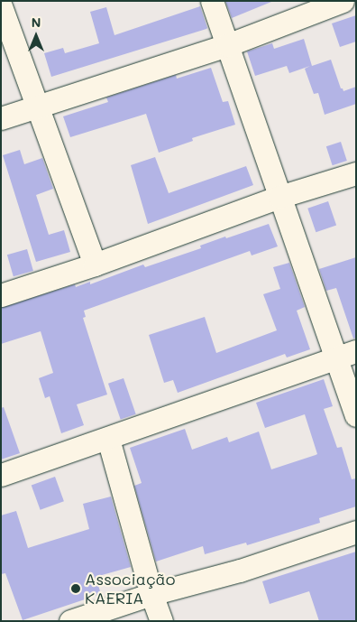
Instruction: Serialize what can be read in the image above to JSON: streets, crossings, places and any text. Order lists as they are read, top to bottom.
{
  "places": ["Associação KAERIA"],
  "north": "top"
}
